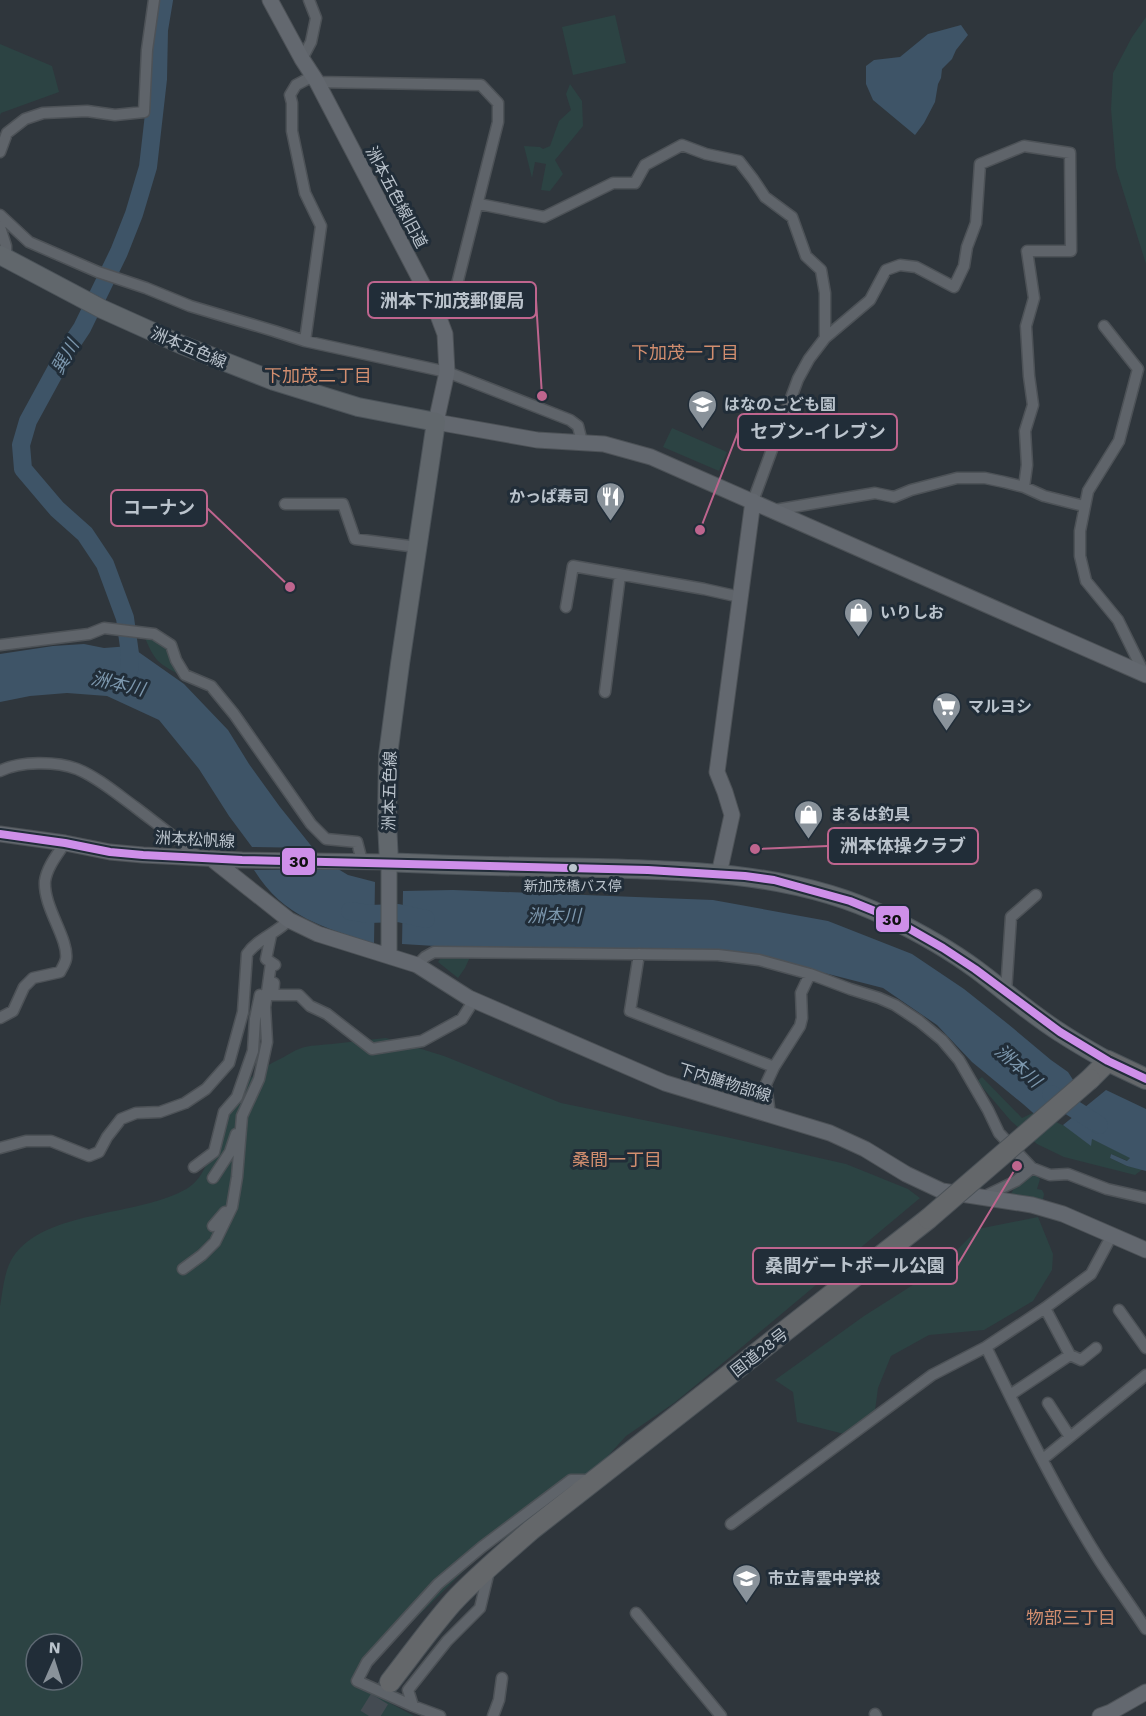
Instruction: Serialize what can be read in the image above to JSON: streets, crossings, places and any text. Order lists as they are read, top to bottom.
{
  "streets": {
    "highway": ["国道28号"],
    "main road": ["洲本五色線"],
    "street": ["洲本五色線旧道", "洲本松帆線", "下内膳物部線"]
  },
  "crossings": [
    ["洲本五色線旧道", "洲本五色線"],
    ["洲本五色線", "洲本松帆線"],
    ["洲本松帆線", "下内膳物部線"]
  ],
  "districts": [
    "下加茂一丁目",
    "下加茂二丁目",
    "桑間一丁目",
    "物部三丁目"
  ],
  "water": ["巽川", "洲本川"],
  "places": {
    "other": [
      "洲本下加茂郵便局",
      "セブン-イレブン",
      "コーナン",
      "洲本体操クラブ",
      "新加茂橋バス停",
      "桑間ゲートボール公園"
    ],
    "school or university": ["はなのこども園", "市立青雲中学校"],
    "restaurant": ["かっぱ寿司"],
    "shop": ["いりしお", "まるは釣具"],
    "supermarket": ["マルヨシ"]
  },
  "lines": ["transit line 30"],
  "north": "top"
}
